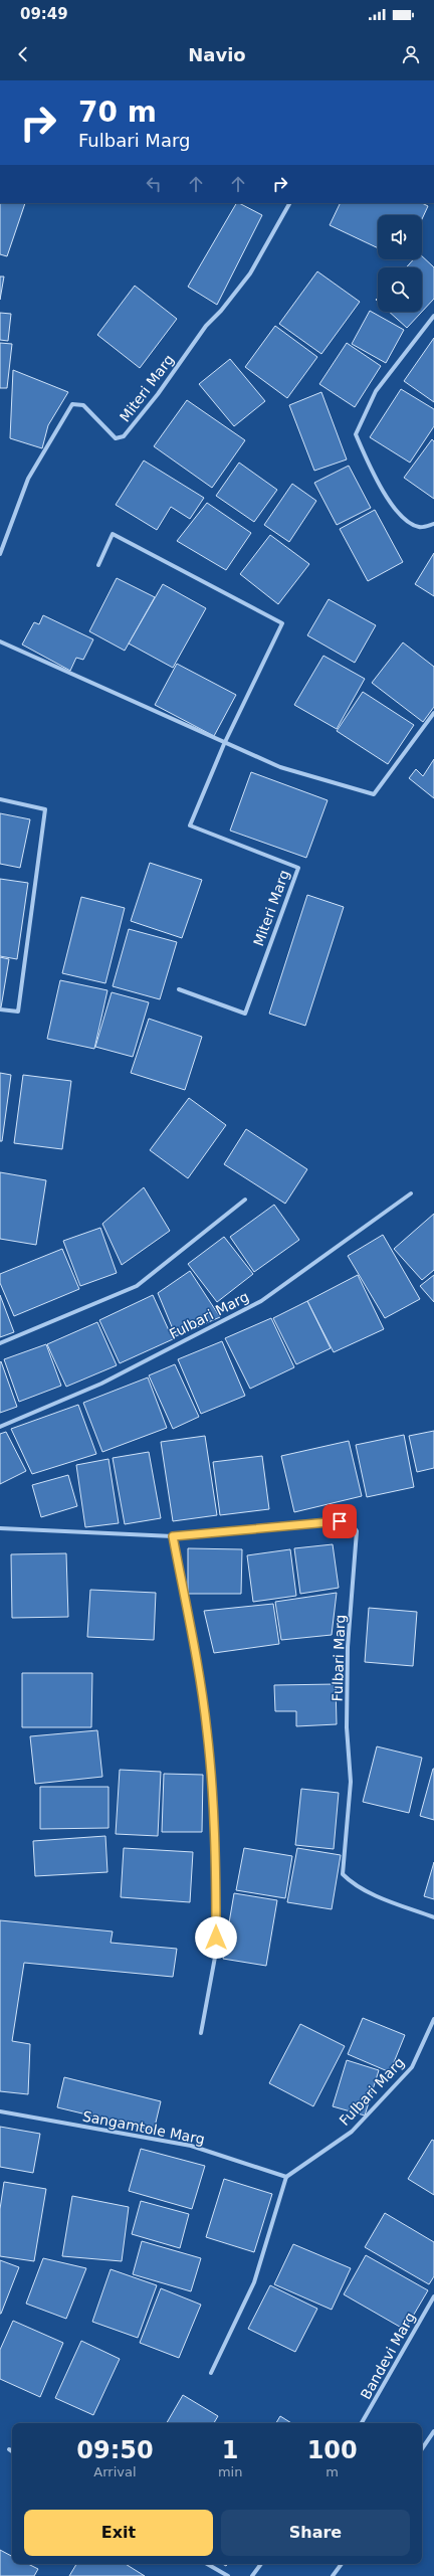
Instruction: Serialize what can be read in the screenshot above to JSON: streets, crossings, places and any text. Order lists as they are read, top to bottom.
{
  "streets": {
    "street": [
      "Miteri Marg",
      "Fulbari Marg",
      "Sangamtole Marg",
      "Bandevi Marg"
    ]
  },
  "crossings": [
    ["Fulbari Marg", "Sangamtole Marg"]
  ],
  "page": {
    "status": "09:49",
    "header": "Navio",
    "turn": ["70 m", "Fulbari Marg"],
    "eta": [
      "09:50",
      "Arrival",
      "1",
      "min",
      "100",
      "m"
    ],
    "buttons": ["Exit", "Share"]
  }
}
